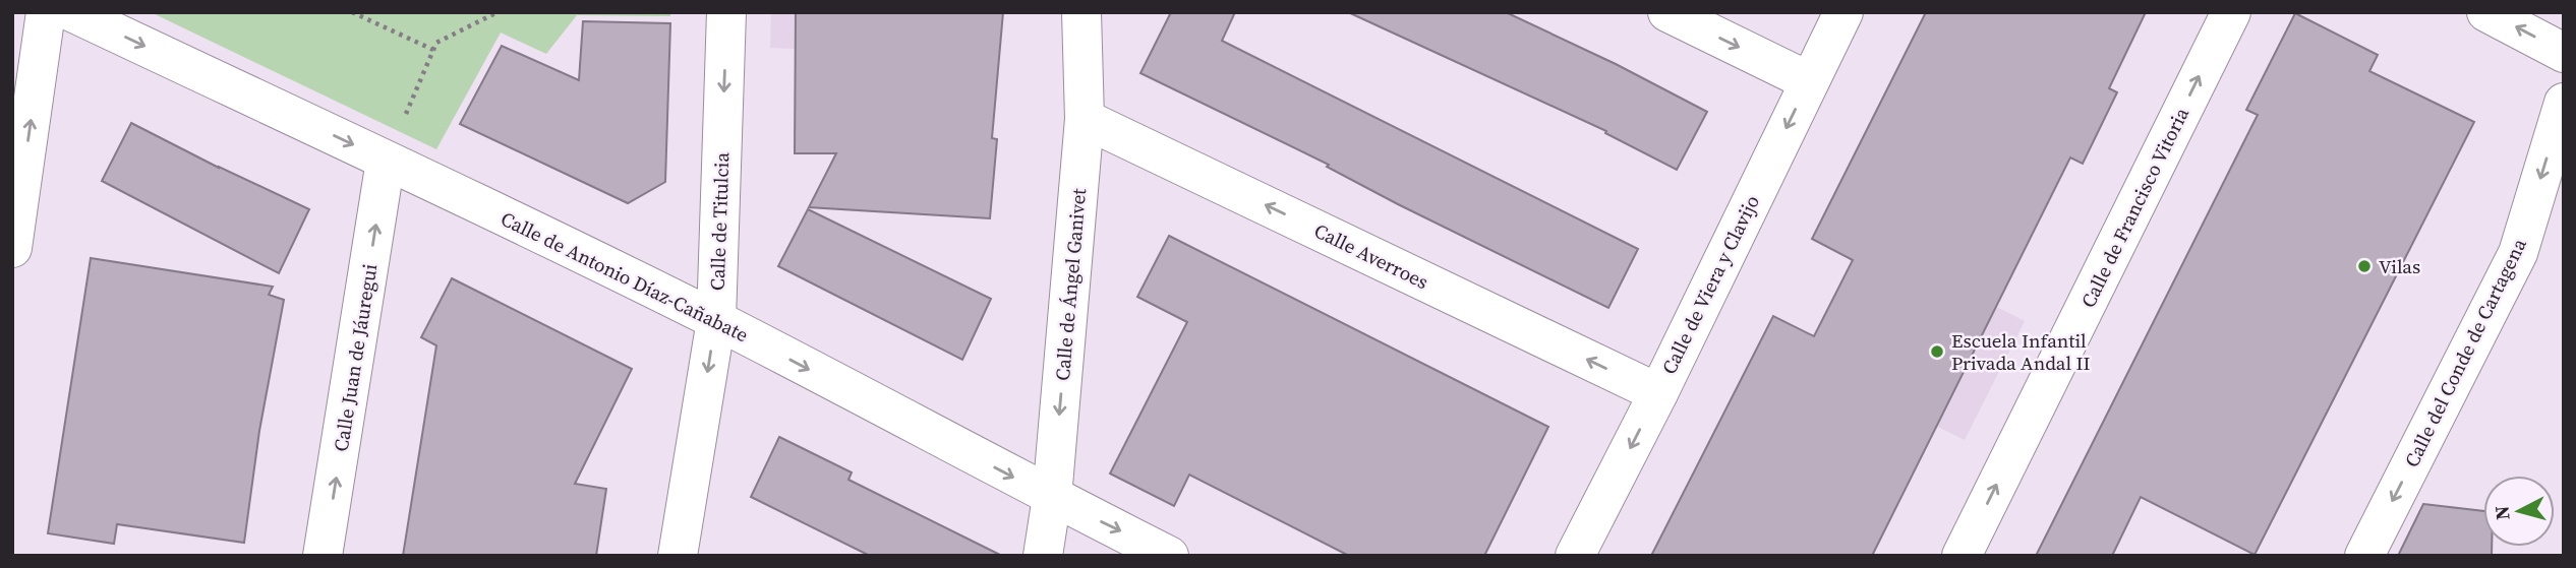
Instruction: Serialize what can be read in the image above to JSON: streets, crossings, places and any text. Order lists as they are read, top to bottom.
{
  "streets": {
    "street": [
      "Calle de Francisco Vitoria",
      "Calle de Titulcia",
      "Calle Averroes",
      "Calle de Antonio Díaz-Cañabate",
      "Calle de Ángel Ganivet",
      "Calle de Viera y Clavijo",
      "Calle del Conde de Cartagena",
      "Calle Juan de Jáuregui"
    ]
  },
  "crossings": [
    ["Calle de Titulcia", "Calle de Antonio Díaz-Cañabate"],
    ["Calle Averroes", "Calle de Ángel Ganivet"],
    ["Calle Averroes", "Calle de Viera y Clavijo"],
    ["Calle de Antonio Díaz-Cañabate", "Calle de Ángel Ganivet"],
    ["Calle de Antonio Díaz-Cañabate", "Calle Juan de Jáuregui"]
  ],
  "one_way": [
    "Calle de Francisco Vitoria",
    "Calle de Titulcia",
    "Calle Averroes",
    "Calle de Antonio Díaz-Cañabate",
    "Calle de Ángel Ganivet",
    "Calle de Viera y Clavijo",
    "Calle del Conde de Cartagena",
    "Calle Juan de Jáuregui"
  ],
  "places": ["Vilas", "Escuela Infantil Privada Andal II"],
  "north": "left"
}
